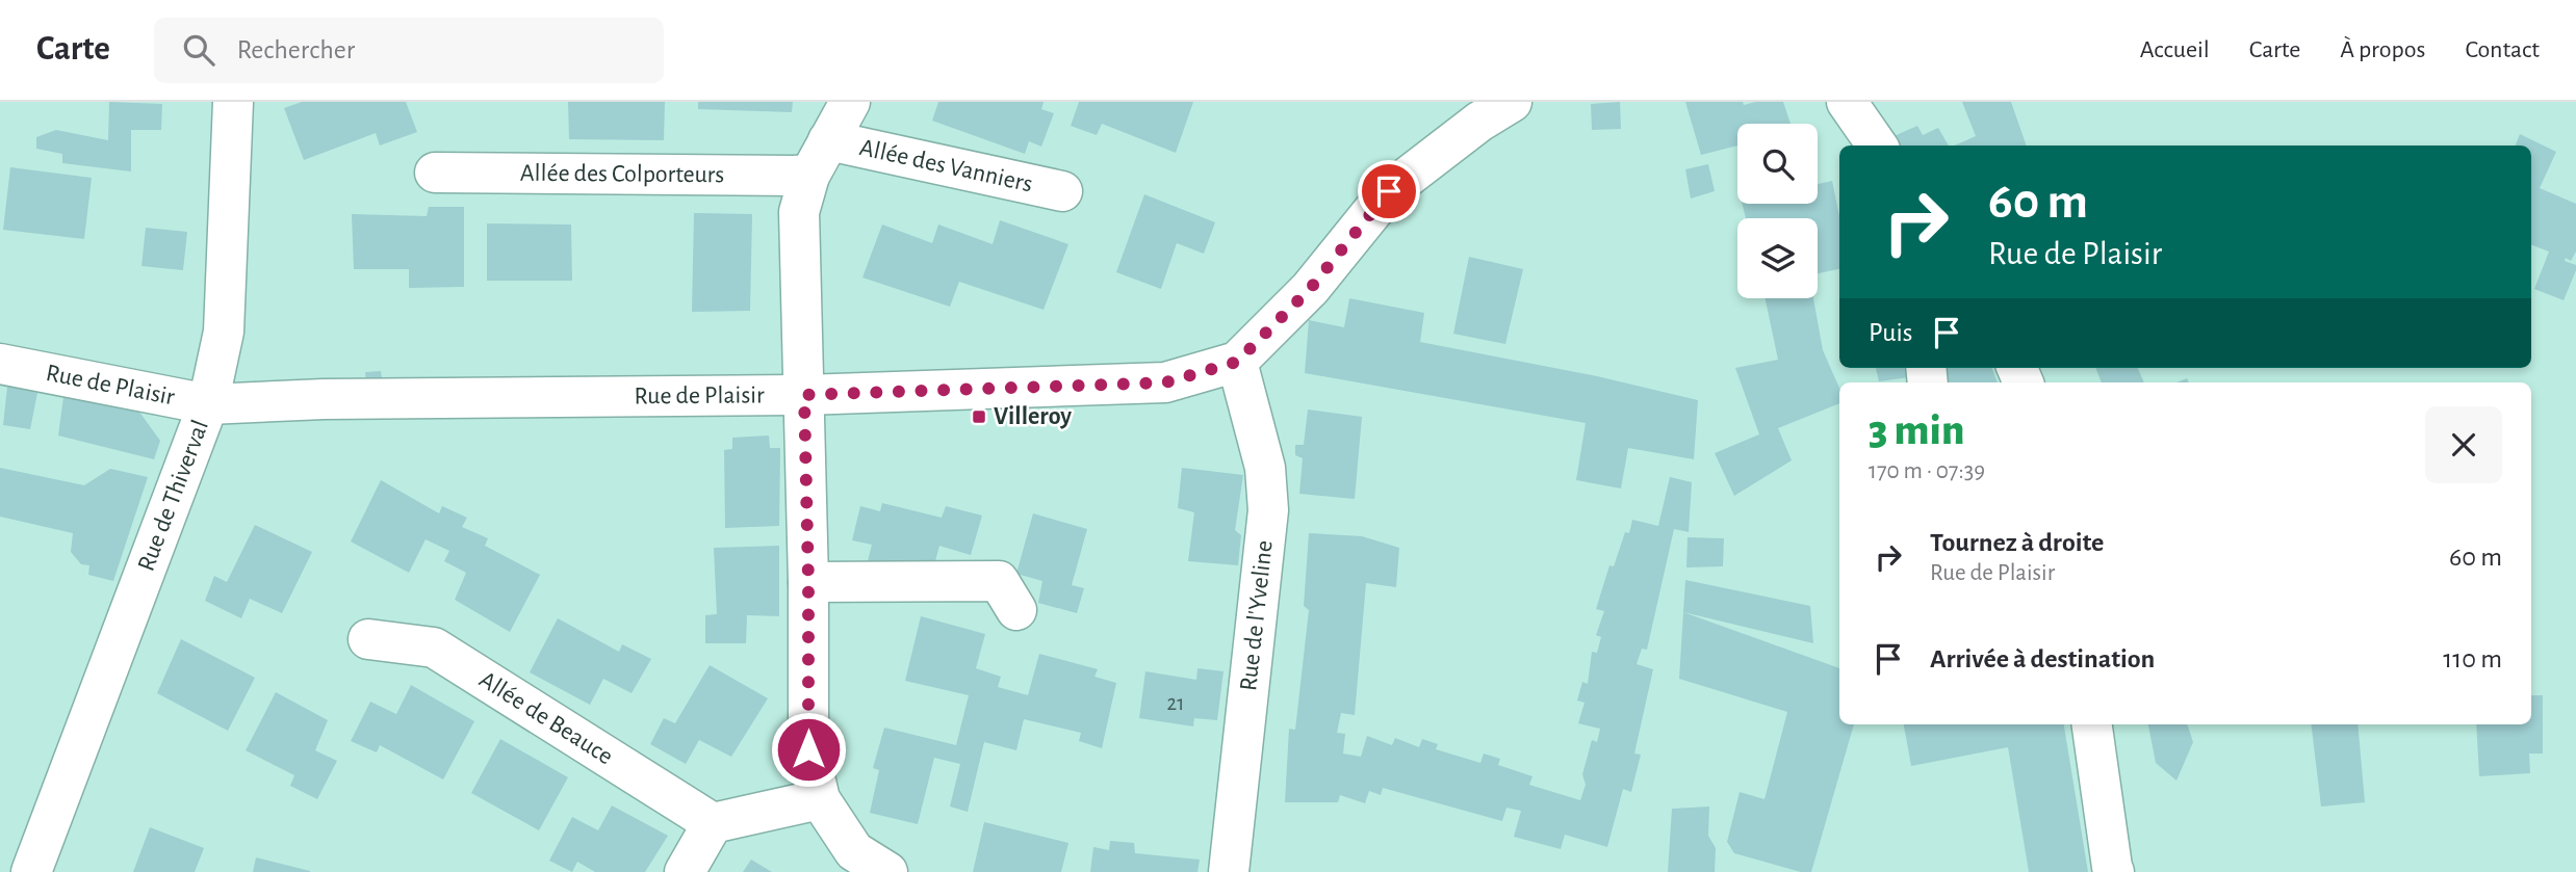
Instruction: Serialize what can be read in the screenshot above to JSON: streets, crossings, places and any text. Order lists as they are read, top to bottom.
{
  "streets": {
    "street": [
      "Allée des Vanniers",
      "Allée des Colporteurs",
      "Rue de Plaisir",
      "Rue de Thiverval",
      "Rue de l'Yveline",
      "Allée de Beauce"
    ]
  },
  "crossings": [
    ["Rue de Plaisir", "Rue de Thiverval"],
    ["Rue de Plaisir", "Rue de l'Yveline"]
  ],
  "places": {
    "transit": ["Villeroy"]
  },
  "house_numbers": ["21"],
  "page": {
    "header": "Carte",
    "search": "Rechercher",
    "nav": [
      "Accueil",
      "Carte",
      "À propos",
      "Contact"
    ],
    "turn": ["60 m", "Rue de Plaisir"],
    "then": "Puis",
    "heading": ["3 min", "170 m · 07:39"],
    "list": [
      {
        "name": "Tournez à droite",
        "note": "Rue de Plaisir",
        "value": "60 m"
      },
      {
        "name": "Arrivée à destination",
        "value": "110 m"
      }
    ]
  }
}
